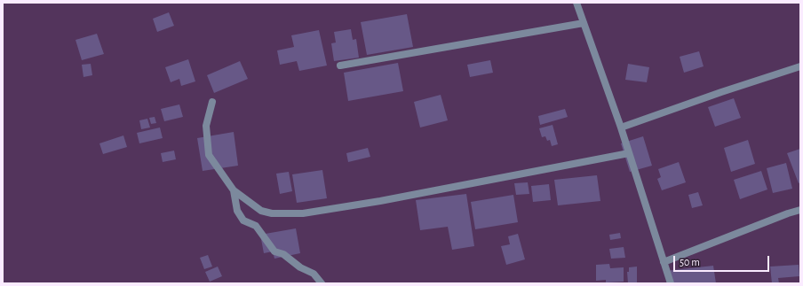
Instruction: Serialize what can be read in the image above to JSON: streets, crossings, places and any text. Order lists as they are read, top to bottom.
{
  "scale_bar": "50 m"
}
